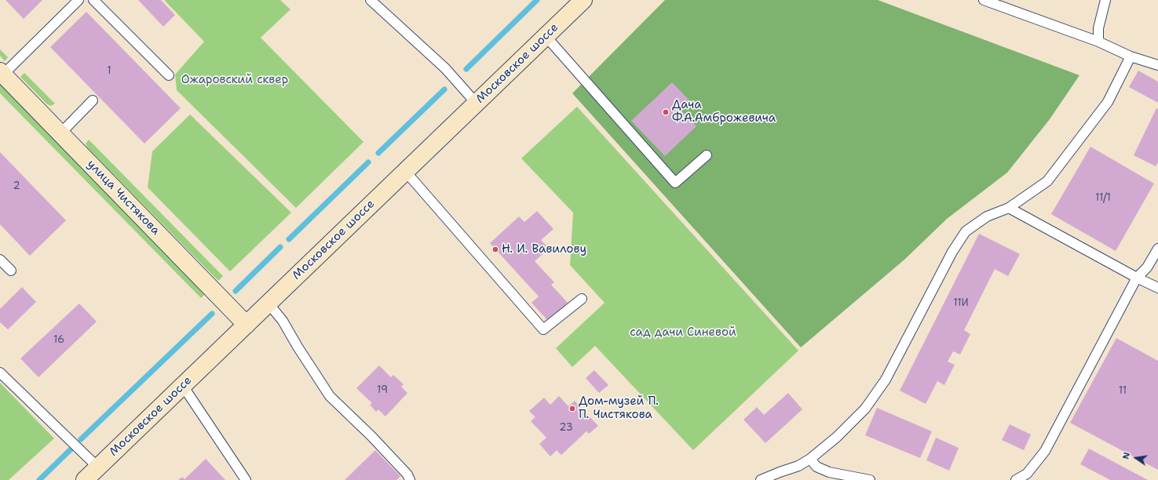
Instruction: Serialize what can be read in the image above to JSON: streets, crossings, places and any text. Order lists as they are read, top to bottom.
{
  "streets": {
    "main road": ["Московское шоссе", "улица Чистякова"]
  },
  "crossings": [
    ["Московское шоссе", "улица Чистякова"]
  ],
  "parks": ["Ожаровский сквер", "сад дачи Синевой"],
  "places": ["Дача Ф.А.Амброжевича", "Н. И. Вавилову", "Дом-музей П. П. Чистякова"],
  "house_numbers": [
    "1",
    "2",
    "11/1",
    "11И",
    "16",
    "19",
    "11",
    "23"
  ],
  "north": "left"
}
